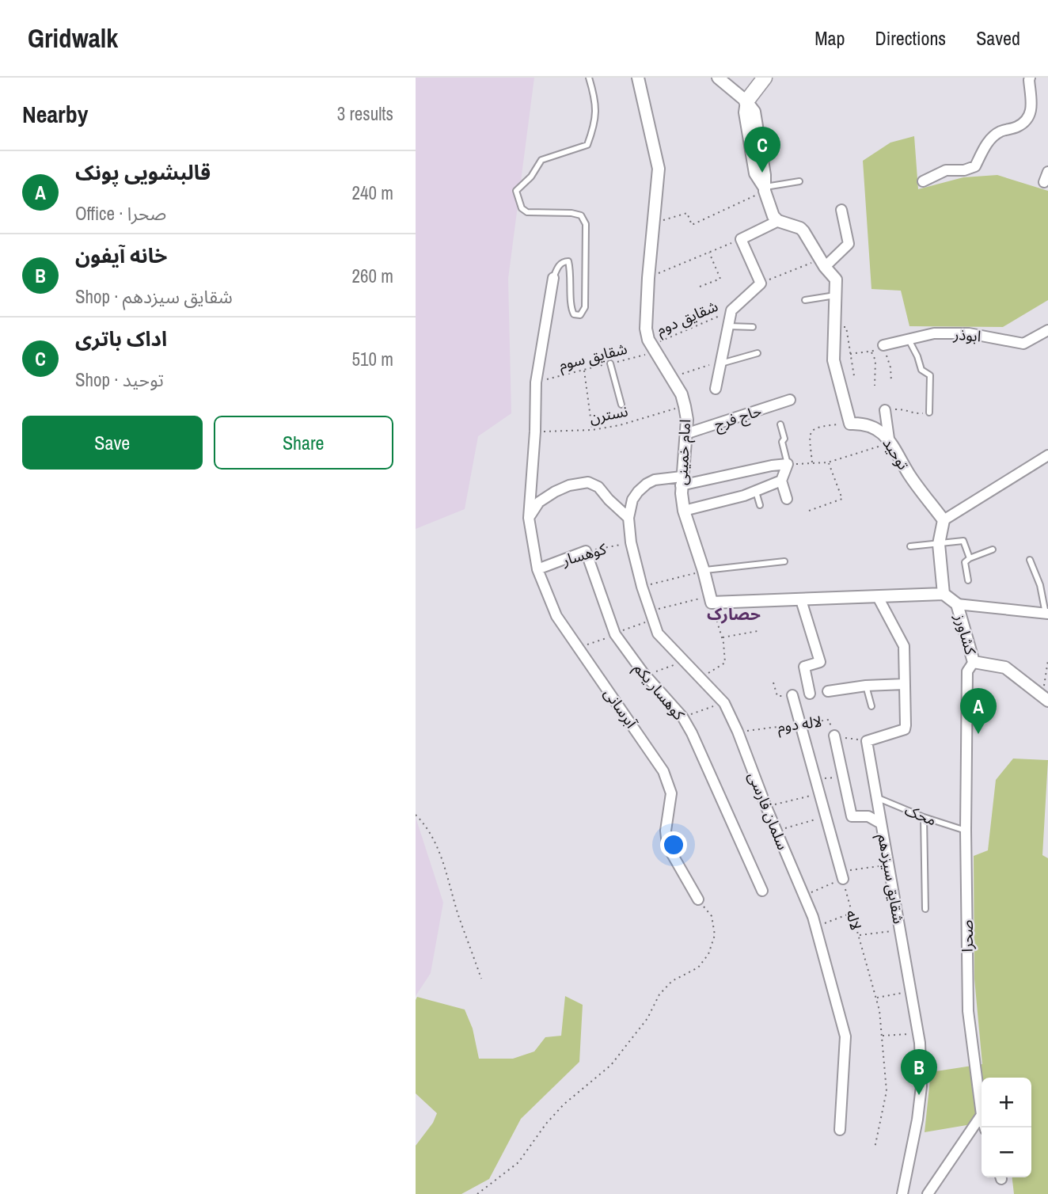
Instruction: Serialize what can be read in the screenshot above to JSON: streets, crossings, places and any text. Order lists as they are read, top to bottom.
{
  "streets": {
    "street": [
      "ابوذر",
      "حاج فرج",
      "امام خمینی",
      "توحید",
      "کوهسار",
      "کشاورز",
      "کوهسار یکم",
      "آبرسانی",
      "لاله دوم",
      "سلمان فارسی",
      "شقایق سیزدهم",
      "صحرا"
    ],
    "lane": ["محک"],
    "path": [
      "شقایق دوم",
      "شقایق سوم",
      "نسترن",
      "لاله"
    ]
  },
  "crossings": [
    ["شقایق دوم", "شقایق سوم"],
    ["شقایق دوم", "امام خمینی"],
    ["شقایق سوم", "امام خمینی"],
    ["شقایق سوم", "آبرسانی"],
    ["نسترن", "امام خمینی"],
    ["نسترن", "آبرسانی"],
    ["حاج فرج", "امام خمینی"],
    ["کوهسار", "کوهسار یکم"],
    ["کوهسار", "آبرسانی"],
    ["کوهسار", "سلمان فارسی"],
    ["کشاورز", "صحرا"],
    ["لاله دوم", "سلمان فارسی"],
    ["لاله دوم", "شقایق سیزدهم"],
    ["محک", "شقایق سیزدهم"],
    ["محک", "صحرا"]
  ],
  "districts": ["حصارک"],
  "page": {
    "header": "Gridwalk",
    "nav": ["Map", "Directions", "Saved"],
    "heading": ["Nearby", "3 results"],
    "pins": ["C", "A", "B"],
    "list": [
      {
        "mark": "A",
        "name": "قالبشویی پونک",
        "note": "Office · صحرا",
        "value": "240 m"
      },
      {
        "mark": "B",
        "name": "خانه آیفون",
        "note": "Shop · شقایق سیزدهم",
        "value": "260 m"
      },
      {
        "mark": "C",
        "name": "اداک باتری",
        "note": "Shop · توحید",
        "value": "510 m"
      }
    ],
    "buttons": ["Save", "Share"],
    "map_buttons": ["+", "−"]
  }
}
